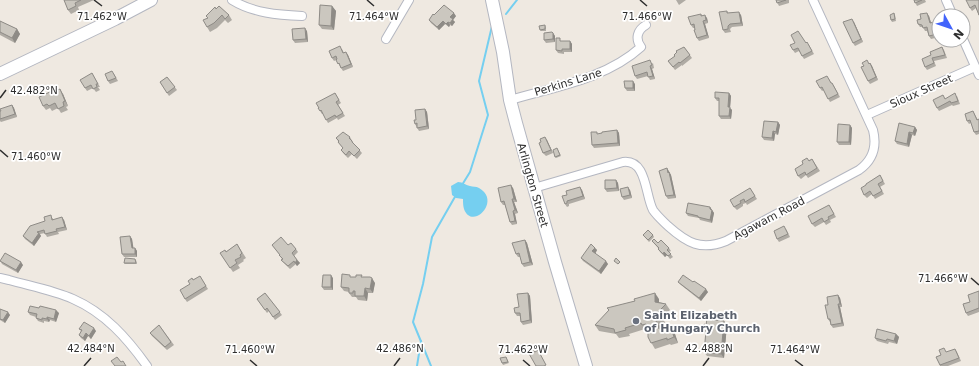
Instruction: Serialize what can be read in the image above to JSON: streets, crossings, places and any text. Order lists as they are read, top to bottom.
{
  "streets": {
    "street": [
      "Perkins Lane",
      "Sioux Street",
      "Arlington Street",
      "Agawam Road"
    ]
  },
  "crossings": [
    ["Perkins Lane", "Arlington Street"],
    ["Sioux Street", "Agawam Road"],
    ["Arlington Street", "Agawam Road"]
  ],
  "places": ["Saint Elizabeth of Hungary Church"],
  "north": "bottom right",
  "coordinates": [
    "71.462°W",
    "71.464°W",
    "71.466°W",
    "42.482°N",
    "71.460°W",
    "42.484°N",
    "42.486°N",
    "42.488°N"
  ]
}
